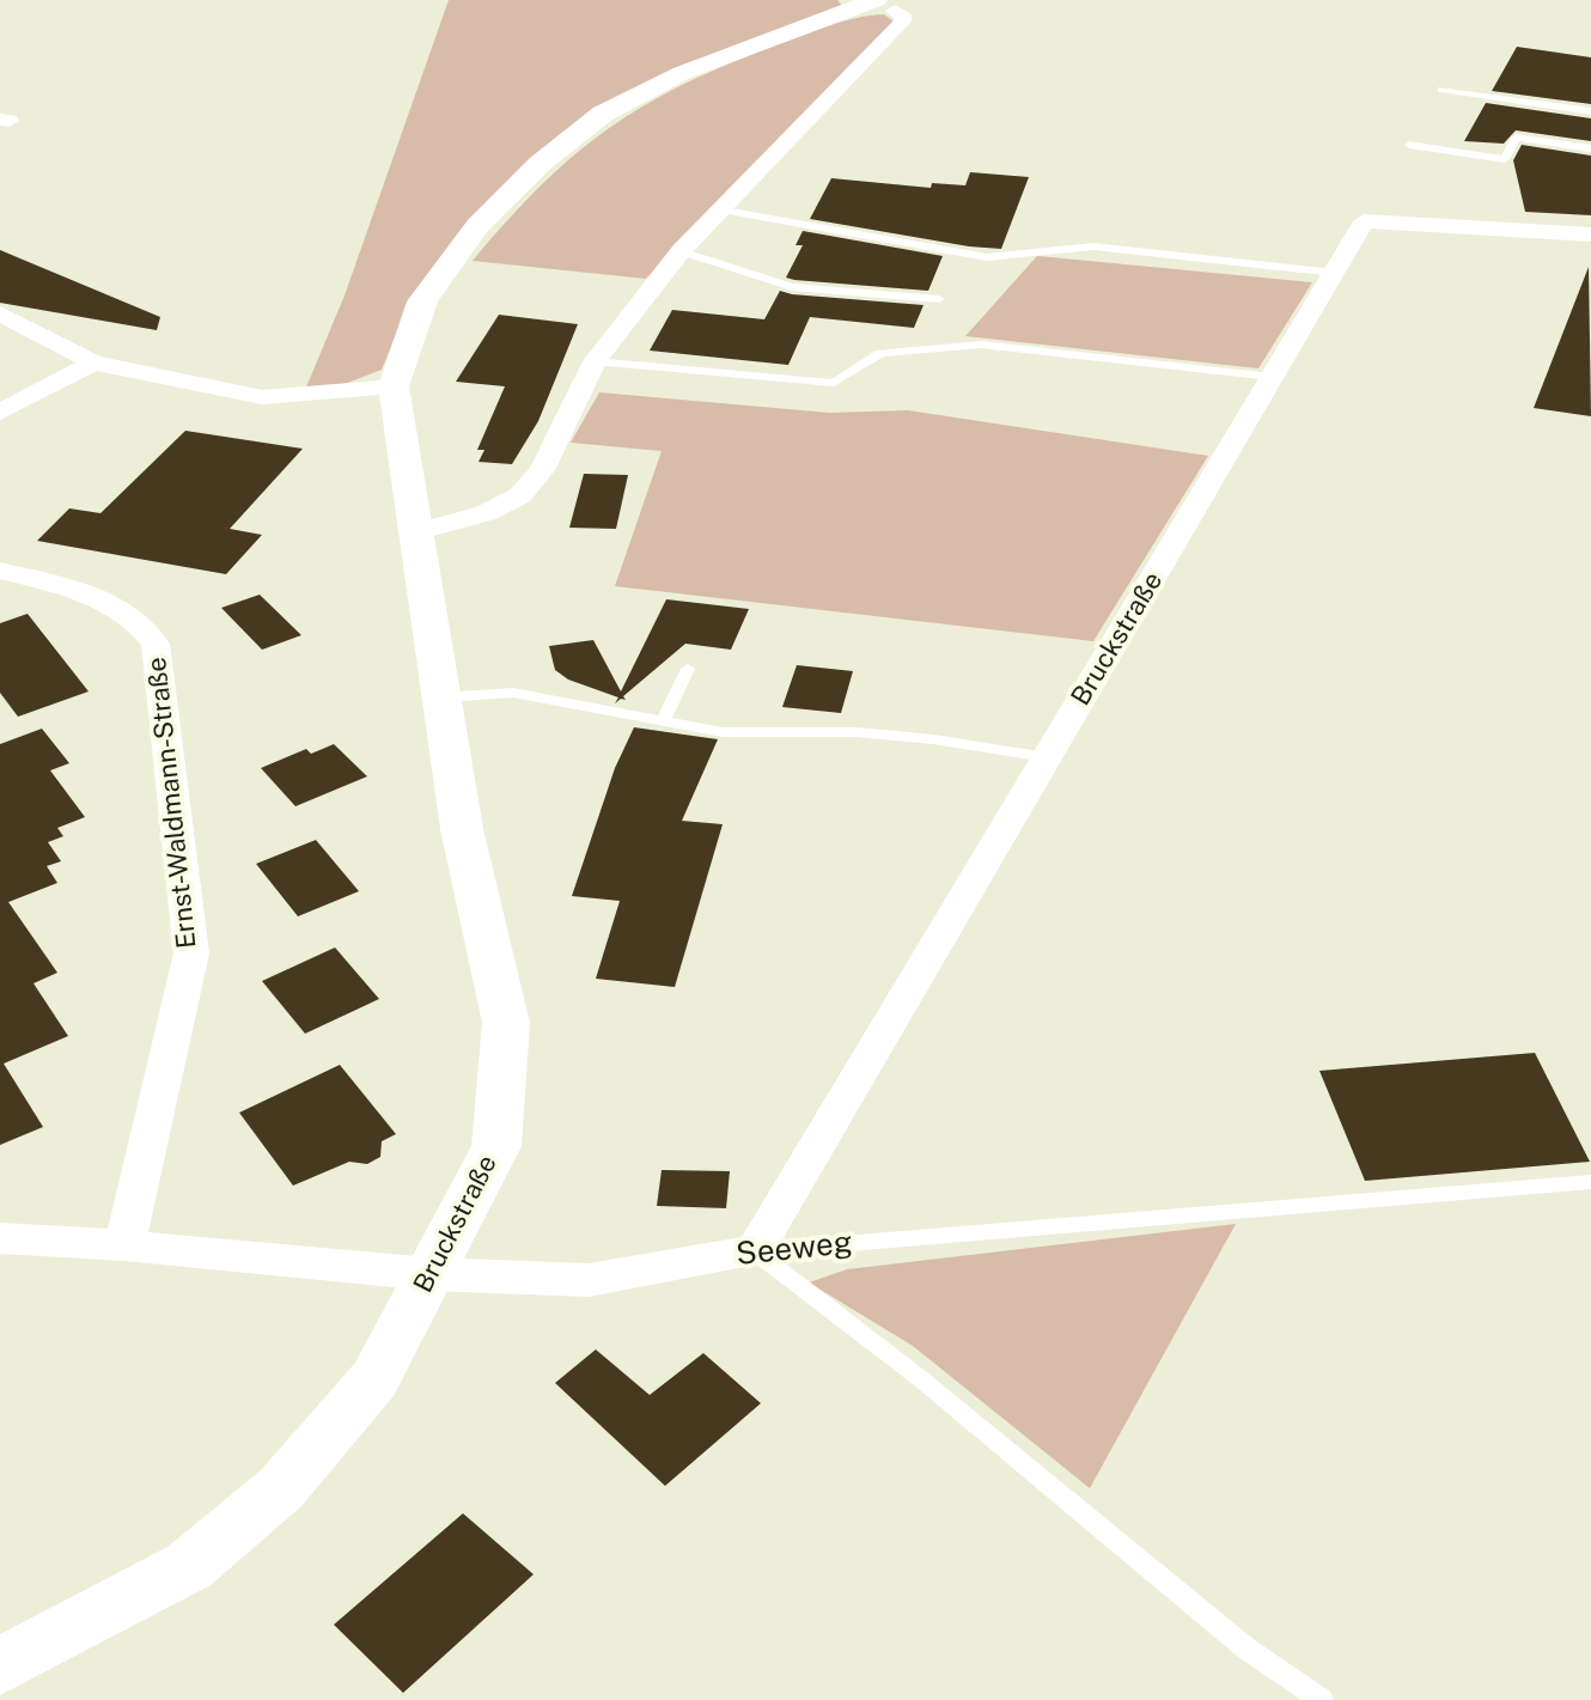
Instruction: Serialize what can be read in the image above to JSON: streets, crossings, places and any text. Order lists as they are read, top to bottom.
{
  "streets": {
    "street": ["Bruckstraße", "Ernst-Waldmann-Straße", "Seeweg"]
  },
  "crossings": [
    ["Bruckstraße", "Seeweg"],
    ["Ernst-Waldmann-Straße", "Seeweg"]
  ]
}
